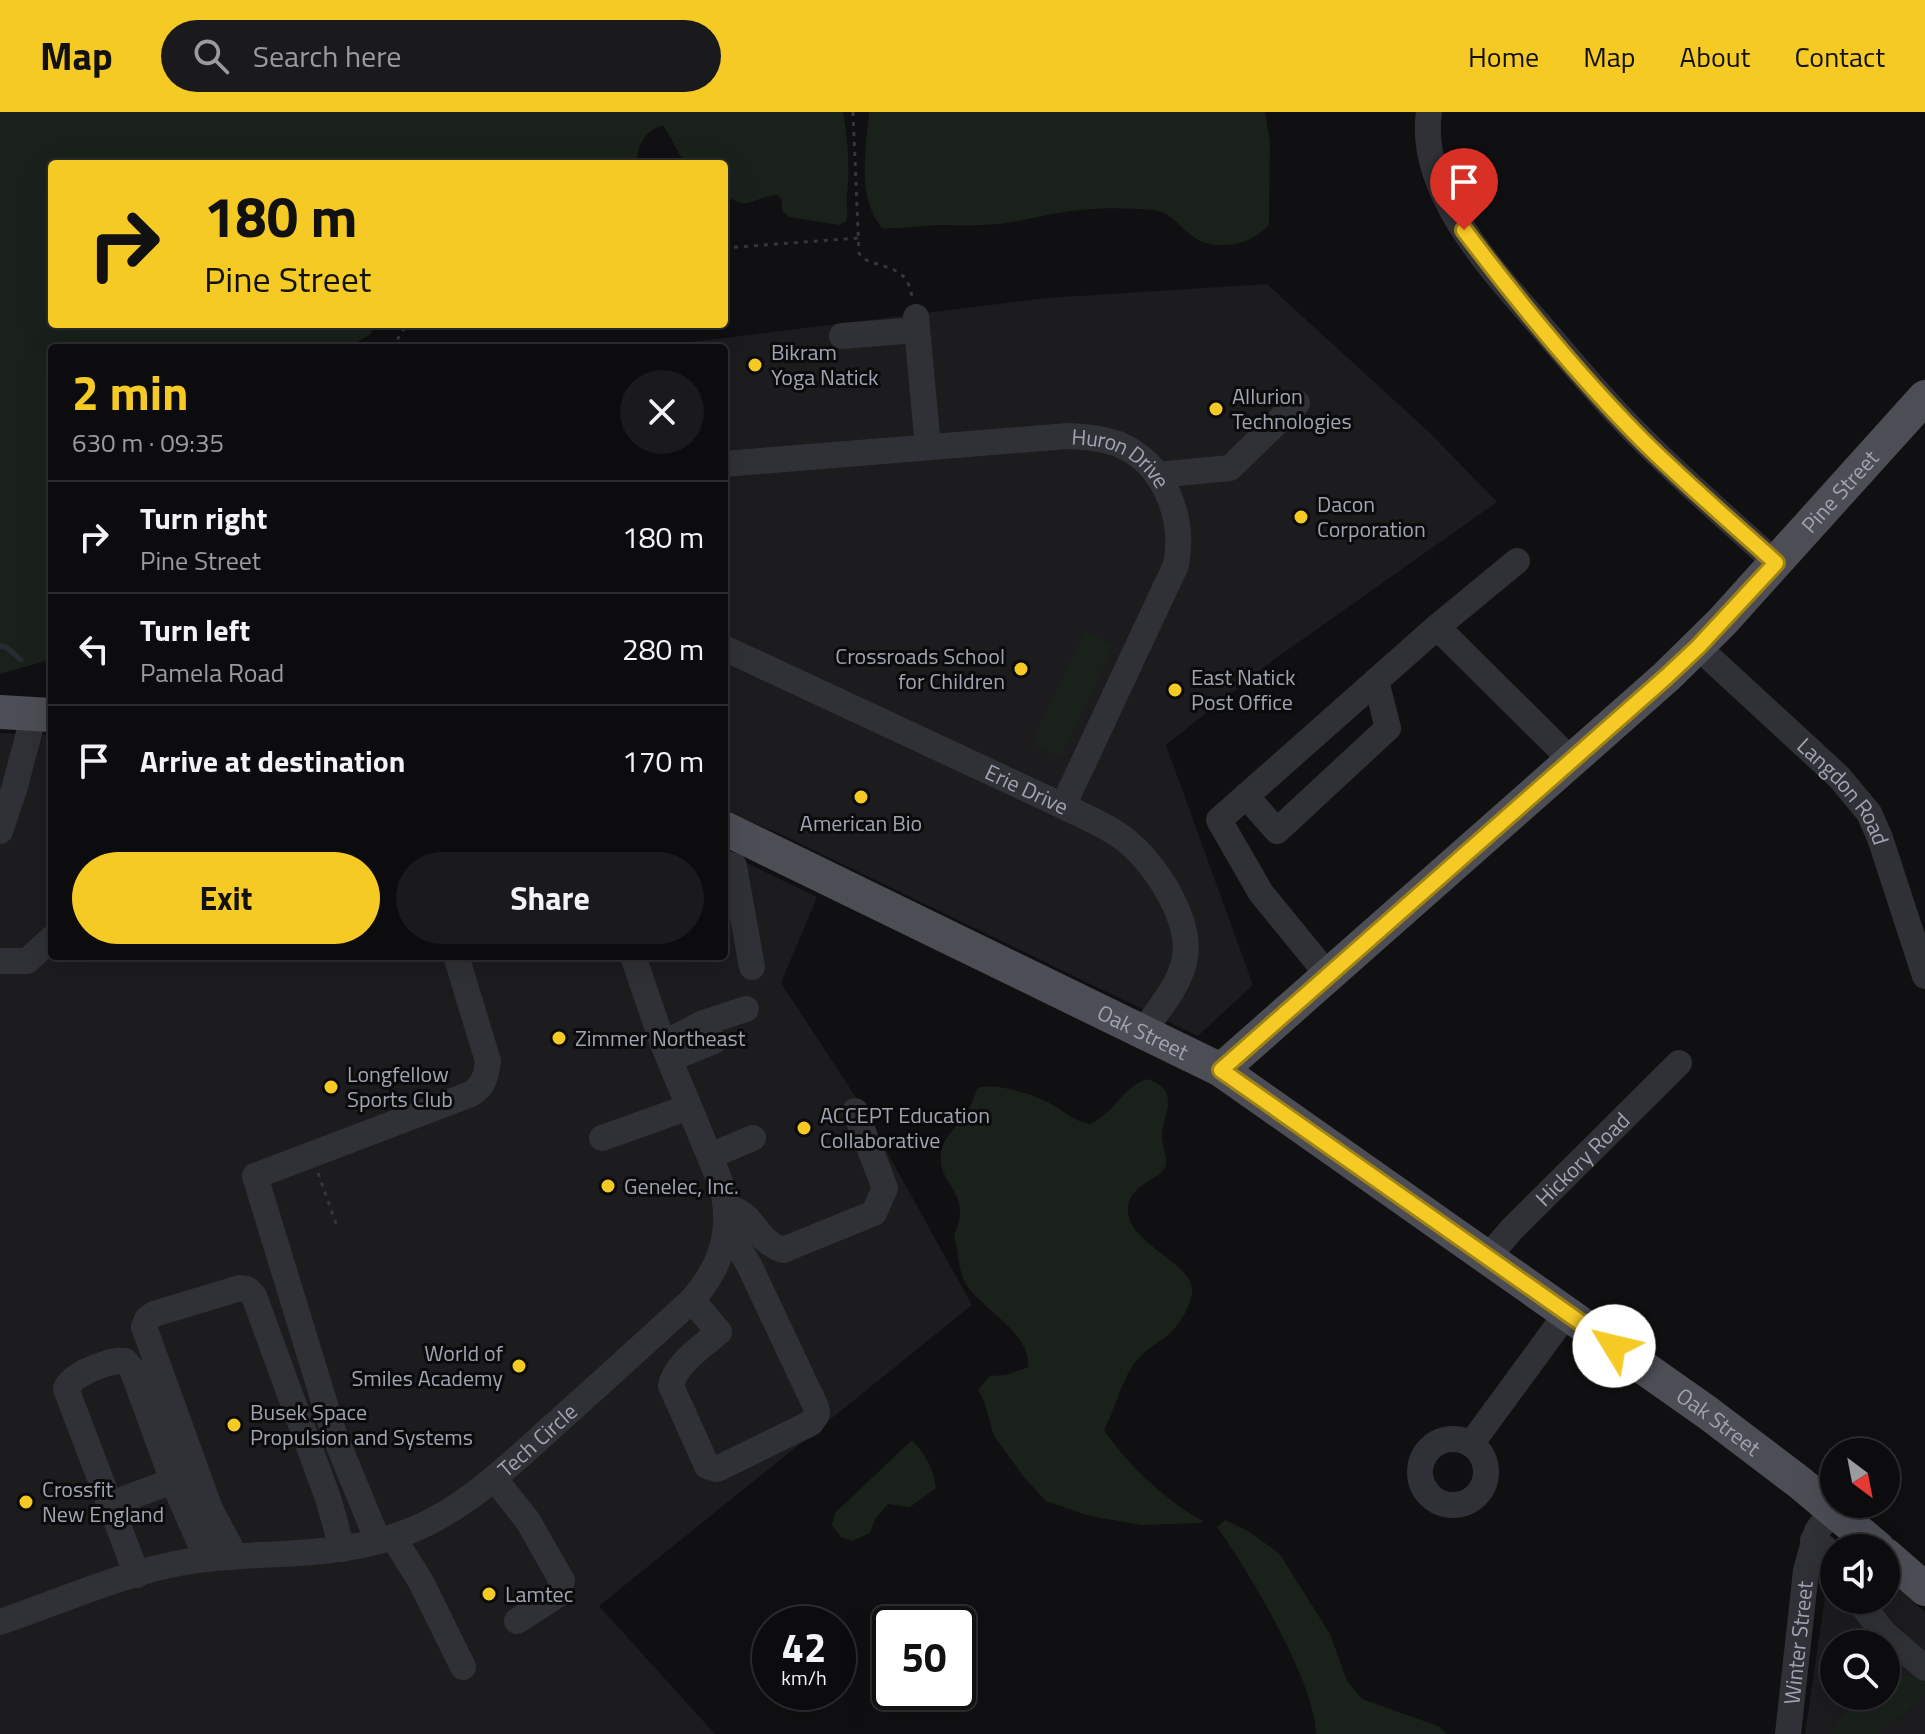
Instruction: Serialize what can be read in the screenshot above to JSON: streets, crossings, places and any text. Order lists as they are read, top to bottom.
{
  "streets": {
    "main road": ["Pine Street", "Oak Street"],
    "street": [
      "Huron Drive",
      "Erie Drive",
      "Langdon Road",
      "Hickory Road",
      "Tech Circle",
      "Winter Street"
    ]
  },
  "crossings": [
    ["Huron Drive", "Erie Drive"],
    ["Pine Street", "Langdon Road"],
    ["Pine Street", "Oak Street"],
    ["Erie Drive", "Oak Street"],
    ["Oak Street", "Hickory Road"]
  ],
  "places": [
    "Bikram Yoga Natick",
    "Allurion Technologies",
    "Dacon Corporation",
    "Crossroads School for Children",
    "East Natick Post Office",
    "American Bio",
    "Zimmer Northeast",
    "Longfellow Sports Club",
    "ACCEPT Education Collaborative",
    "Genelec, Inc.",
    "World of Smiles Academy",
    "Busek Space Propulsion and Systems",
    "Crossfit New England",
    "Lamtec"
  ],
  "north": "bottom right",
  "page": {
    "header": "Map",
    "search": "Search here",
    "nav": [
      "Home",
      "Map",
      "About",
      "Contact"
    ],
    "turn": ["180 m", "Pine Street"],
    "heading": ["2 min", "630 m · 09:35"],
    "list": [
      {
        "name": "Turn right",
        "note": "Pine Street",
        "value": "180 m"
      },
      {
        "name": "Turn left",
        "note": "Pamela Road",
        "value": "280 m"
      },
      {
        "name": "Arrive at destination",
        "value": "170 m"
      }
    ],
    "buttons": ["Exit", "Share"],
    "speed": "42 km/h",
    "limit": "50"
  }
}
